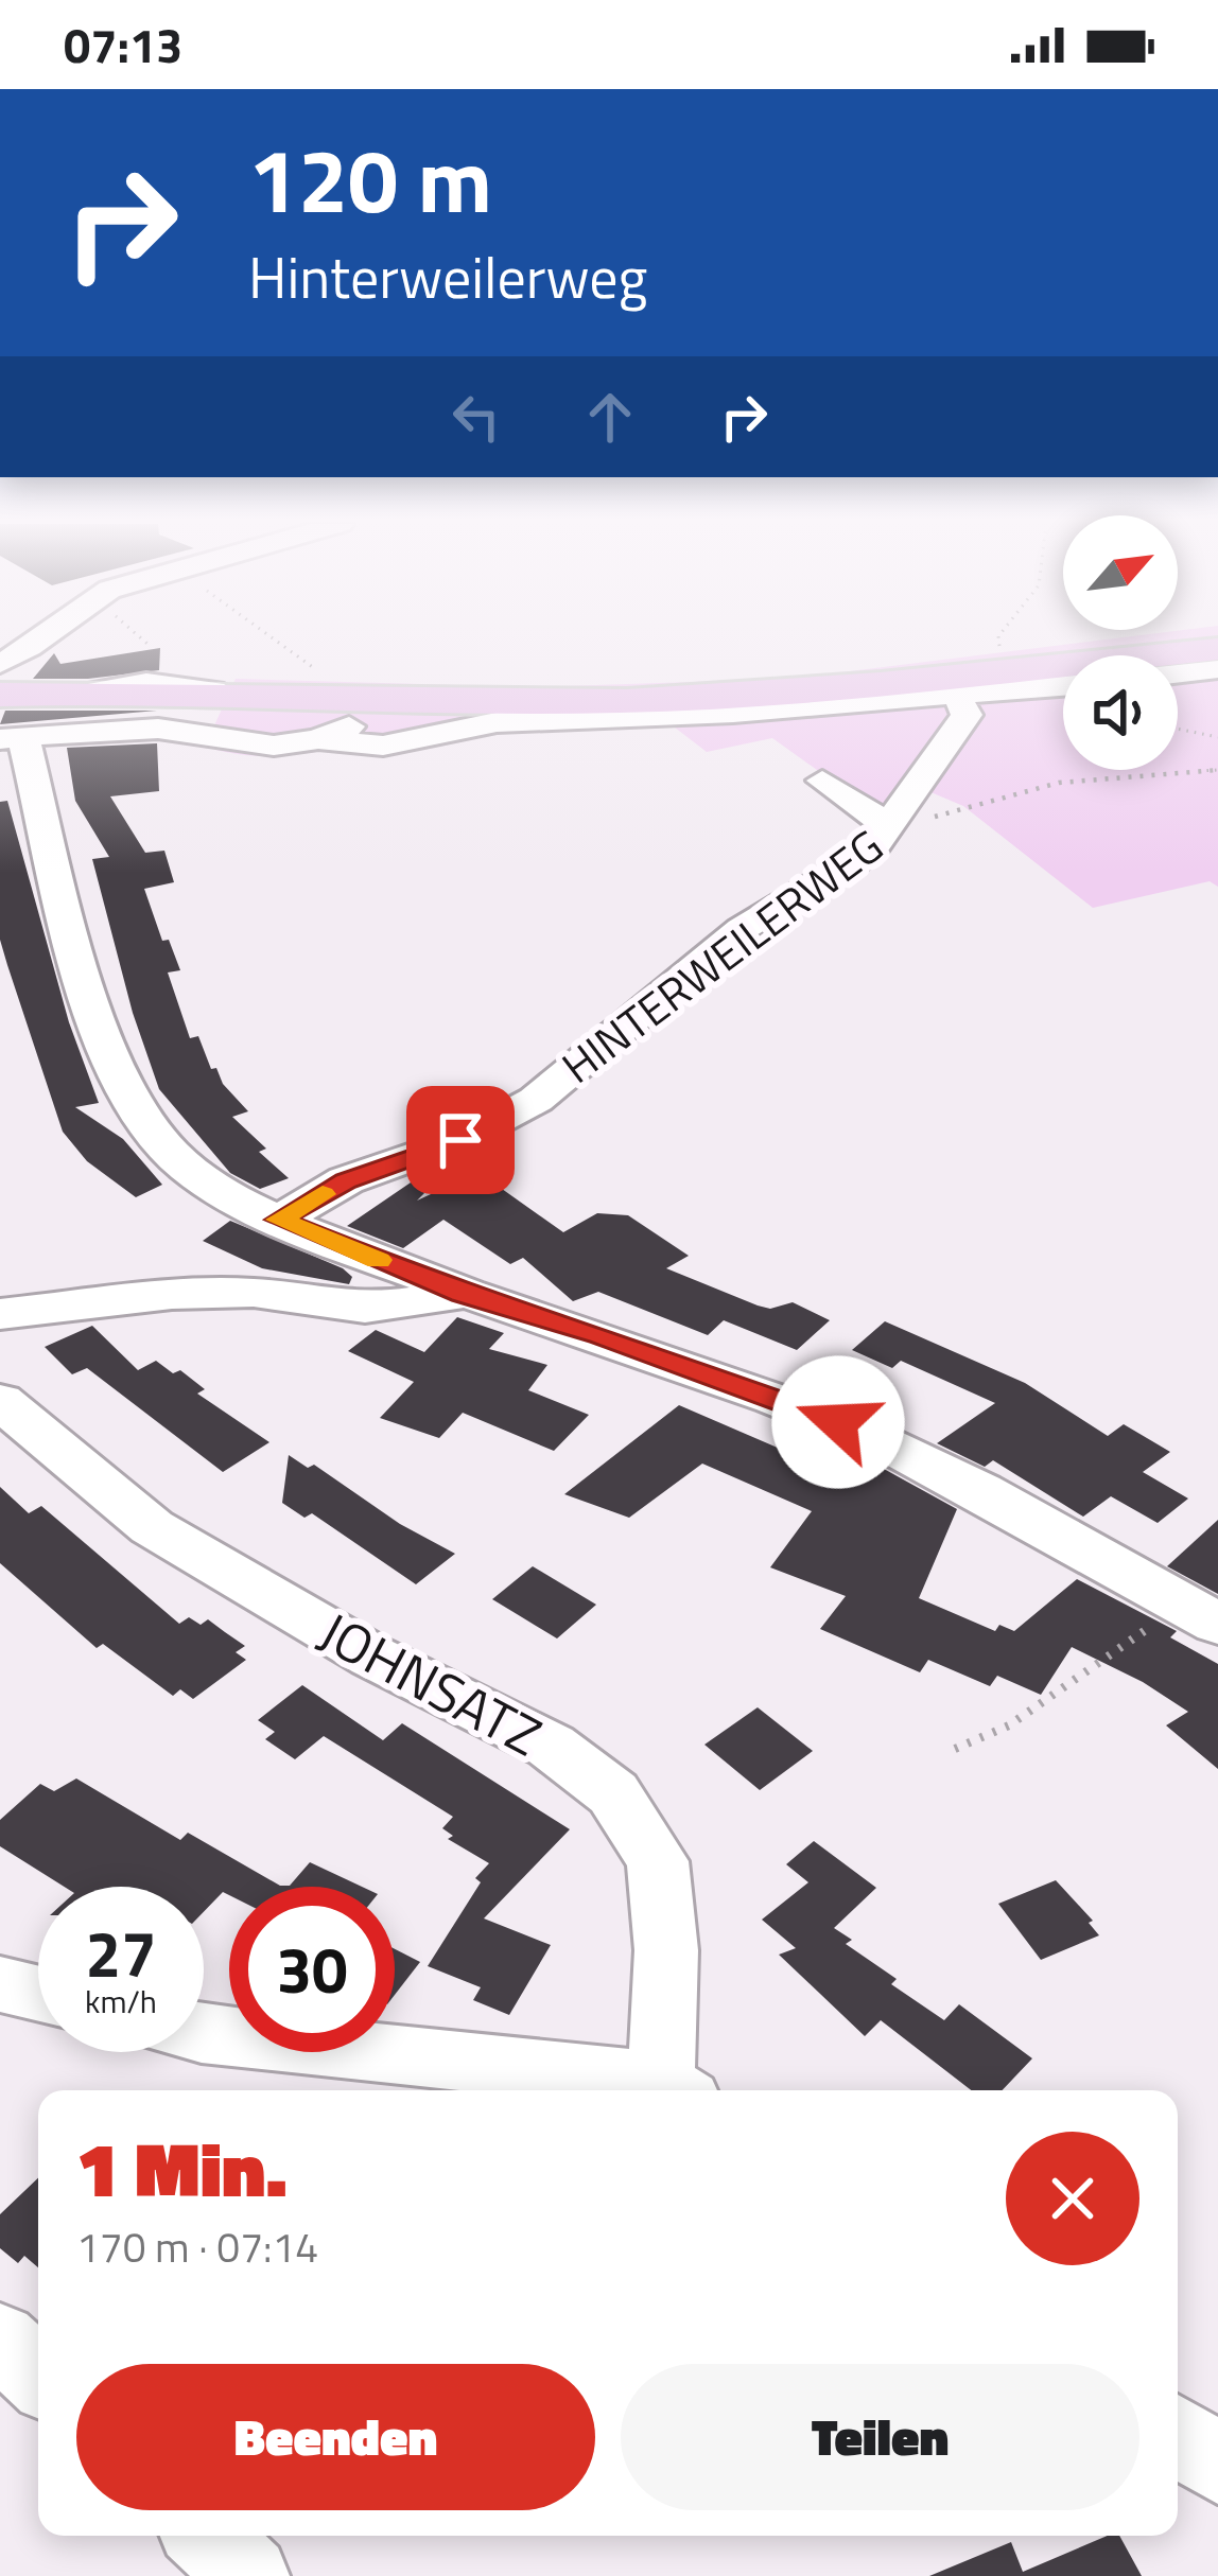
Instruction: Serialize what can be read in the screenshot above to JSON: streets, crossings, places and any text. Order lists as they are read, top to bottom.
{
  "streets": {
    "street": ["HINTERWEILERWEG", "JOHNSATZ"]
  },
  "north": "top right",
  "page": {
    "status": "07:13",
    "turn": ["120 m", "Hinterweilerweg"],
    "speed": "27 km/h",
    "limit": "30",
    "heading": ["1 Min.", "170 m · 07:14"],
    "buttons": ["Beenden", "Teilen"]
  }
}
